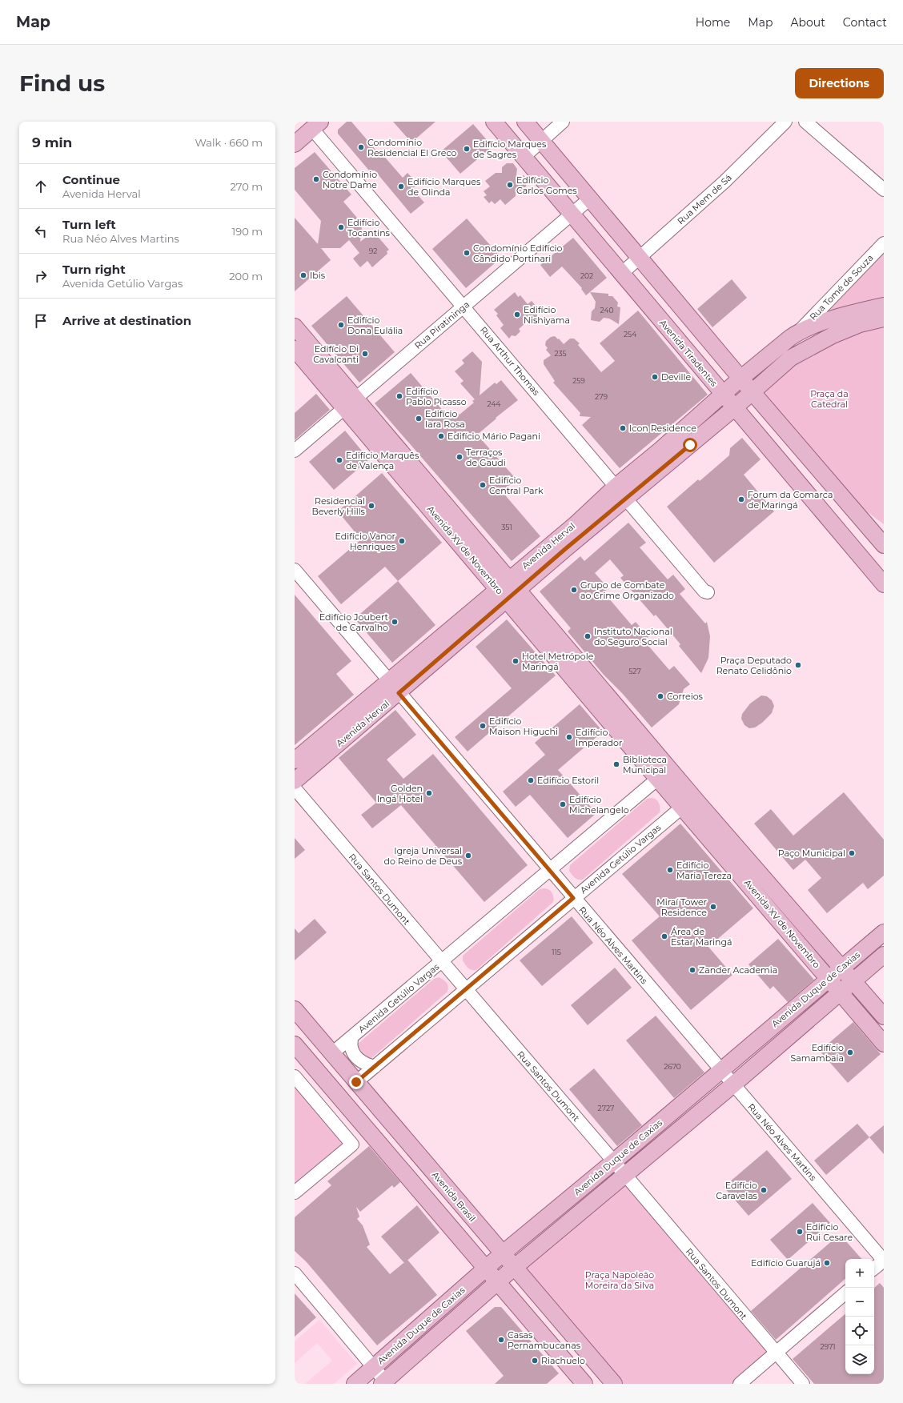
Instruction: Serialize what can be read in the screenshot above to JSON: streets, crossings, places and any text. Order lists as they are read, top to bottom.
{
  "streets": {
    "main road": [
      "Avenida Tiradentes",
      "Avenida Herval",
      "Avenida XV de Novembro",
      "Avenida Duque de Caxias",
      "Avenida Brasil"
    ],
    "street": [
      "Rua Mem de Sá",
      "Rua Tomé de Souza",
      "Rua Piratininga",
      "Rua Arthur Thomas",
      "Avenida Getúlio Vargas",
      "Rua Santos Dumont",
      "Rua Néo Alves Martins"
    ]
  },
  "crossings": [
    ["Rua Mem de Sá", "Avenida Tiradentes"],
    ["Rua Tomé de Souza", "Avenida Herval"],
    ["Rua Piratininga", "Avenida Tiradentes"],
    ["Rua Piratininga", "Rua Arthur Thomas"],
    ["Rua Piratininga", "Avenida XV de Novembro"],
    ["Avenida Tiradentes", "Avenida Herval"],
    ["Rua Arthur Thomas", "Avenida Herval"],
    ["Avenida Herval", "Avenida XV de Novembro"],
    ["Avenida Herval", "Rua Néo Alves Martins"],
    ["Avenida XV de Novembro", "Avenida Getúlio Vargas"],
    ["Avenida XV de Novembro", "Avenida Duque de Caxias"],
    ["Avenida Getúlio Vargas", "Rua Santos Dumont"],
    ["Avenida Getúlio Vargas", "Rua Néo Alves Martins"],
    ["Avenida Getúlio Vargas", "Avenida Brasil"],
    ["Rua Santos Dumont", "Avenida Duque de Caxias"],
    ["Rua Néo Alves Martins", "Avenida Duque de Caxias"],
    ["Avenida Duque de Caxias", "Avenida Brasil"]
  ],
  "parks": ["Praça da Catedral", "Praça Napoleão Moreira da Silva"],
  "places": [
    "Condomínio Residencial El Greco",
    "Edifício Marques de Sagres",
    "Condomínio Notre Dame",
    "Edifício Carlos Gomes",
    "Edifício Marques de Olinda",
    "Edifício Tocantins",
    "Condomínio Edifício Cândido Portinari",
    "Ibis",
    "Edifício Nishiyama",
    "Edifício Dona Eulália",
    "Edifício Di Cavalcanti",
    "Deville",
    "Edifício Pablo Picasso",
    "Edifício Iara Rosa",
    "Icon Residence",
    "Edifício Mário Pagani",
    "Terraços de Gaudi",
    "Edifício Marquês de Valença",
    "Edifício Central Park",
    "Forum da Comarca de Maringá",
    "Residencial Beverly Hills",
    "Edifício Vanor Henriques",
    "Grupo de Combate ao Crime Organizado",
    "Edifício Joubert de Carvalho",
    "Instituto Nacional do Seguro Social",
    "Hotel Metrópole Maringá",
    "Praça Deputado Renato Celidônio",
    "Correios",
    "Edifício Maison Higuchi",
    "Edifício Imperador",
    "Biblioteca Municipal",
    "Edifício Estoril",
    "Golden Ingá Hotel",
    "Edifício Michelangelo",
    "Paço Municipal",
    "Igreja Universal do Reino de Deus",
    "Edifício Maria Tereza",
    "Miraí Tower Residence",
    "Área de Estar Maringá",
    "Zander Academia",
    "Edifício Samambaia",
    "Edifício Caravelas",
    "Edifício Rui Cesare",
    "Edifício Guarujá",
    "Casas Pernambucanas",
    "Riachuelo"
  ],
  "house_numbers": [
    "92",
    "202",
    "240",
    "254",
    "235",
    "259",
    "279",
    "244",
    "351",
    "527",
    "115",
    "2670",
    "2727",
    "2971"
  ],
  "page": {
    "header": "Map",
    "nav": [
      "Home",
      "Map",
      "About",
      "Contact"
    ],
    "buttons": "Directions",
    "title": "Find us",
    "heading": ["9 min", "Walk · 660 m"],
    "list": [
      ["Continue", "Avenida Herval", "270 m"],
      ["Turn left", "Rua Néo Alves Martins", "190 m"],
      ["Turn right", "Avenida Getúlio Vargas", "200 m"],
      "Arrive at destination"
    ],
    "map_buttons": ["+", "−"]
  }
}
